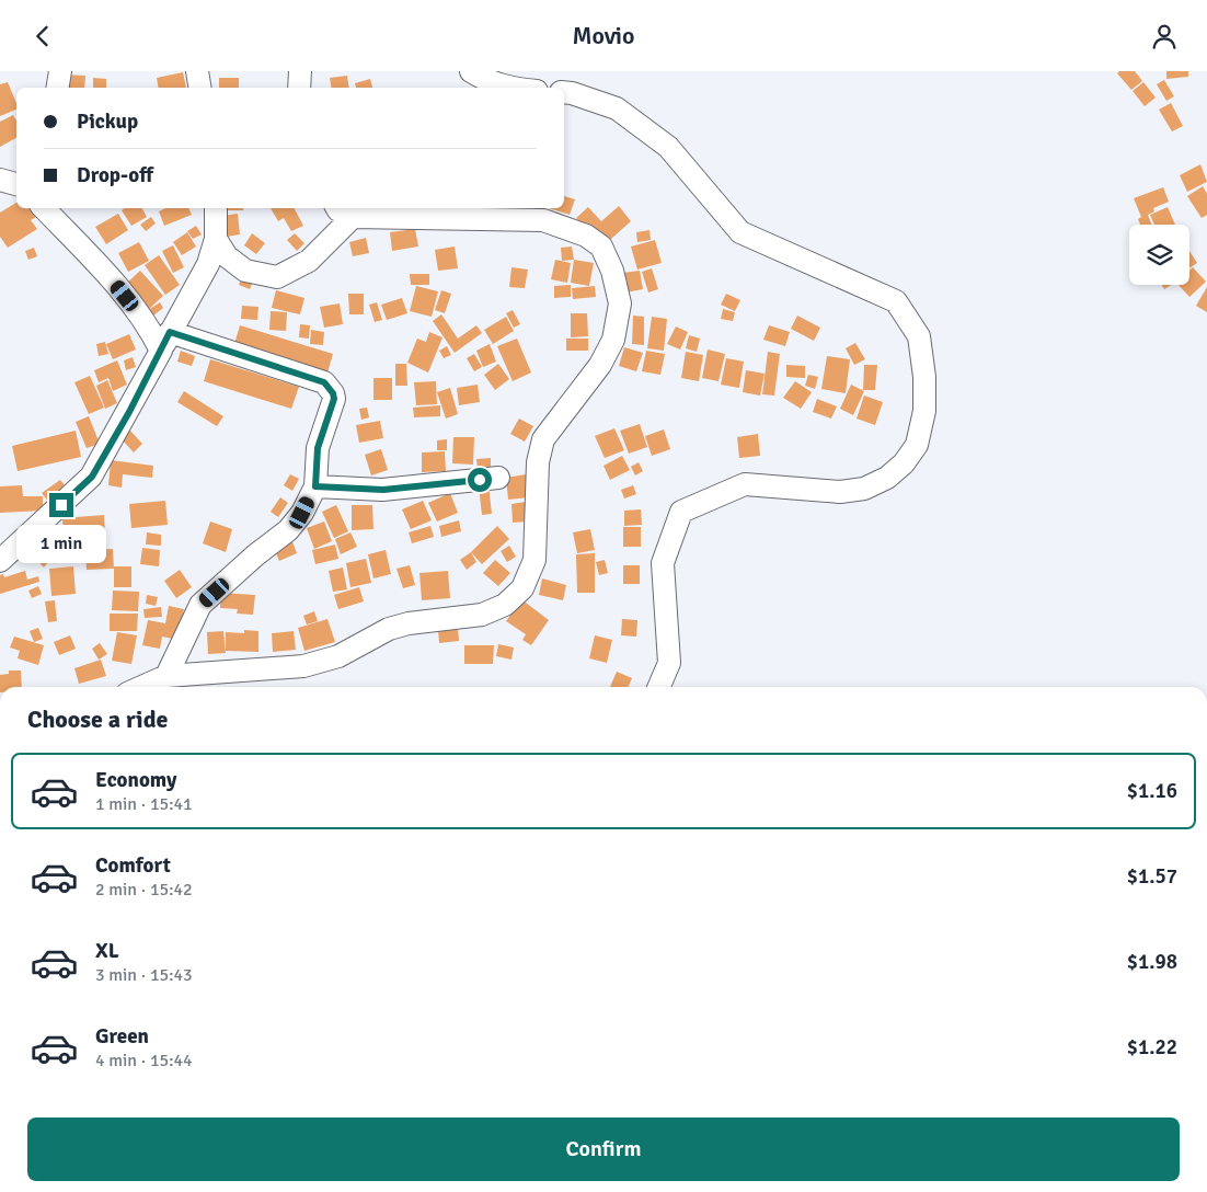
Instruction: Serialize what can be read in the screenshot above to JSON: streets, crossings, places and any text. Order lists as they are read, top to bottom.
{
  "page": {
    "header": "Movio",
    "banner": ["Pickup", "Drop-off"],
    "bubble": "1 min",
    "heading": "Choose a ride",
    "list": [
      {
        "name": "Economy",
        "note": "1 min · 15:41",
        "value": "$1.16"
      },
      {
        "name": "Comfort",
        "note": "2 min · 15:42",
        "value": "$1.57"
      },
      {
        "name": "XL",
        "note": "3 min · 15:43",
        "value": "$1.98"
      },
      {
        "name": "Green",
        "note": "4 min · 15:44",
        "value": "$1.22"
      }
    ],
    "buttons": "Confirm"
  }
}
